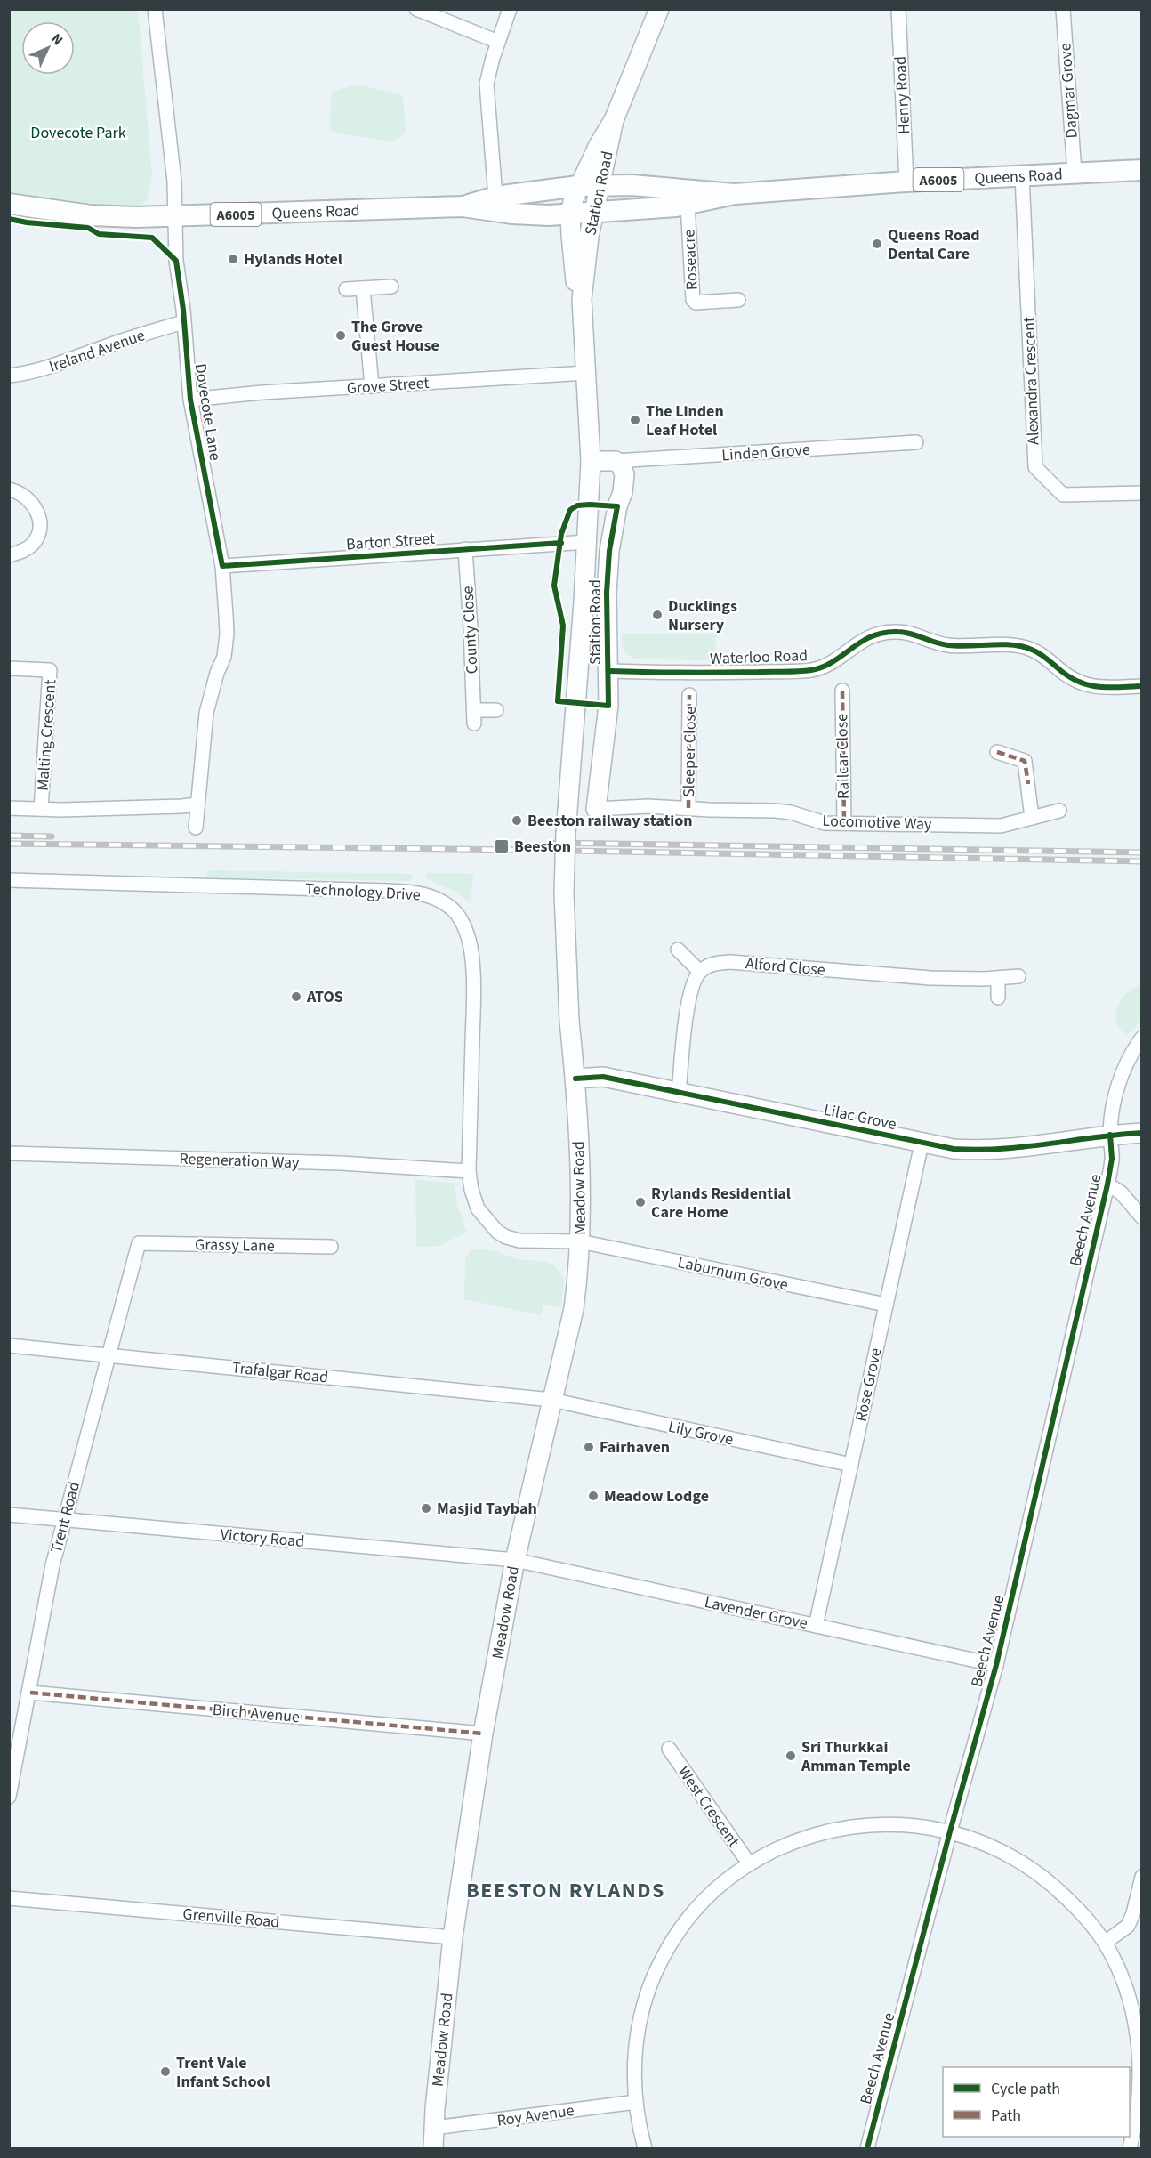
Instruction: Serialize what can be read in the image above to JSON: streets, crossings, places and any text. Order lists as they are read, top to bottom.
{
  "streets": {
    "main road": ["Queens Road", "A6005"],
    "street": [
      "Dagmar Grove",
      "Henry Road",
      "Station Road",
      "Roseacre",
      "Ireland Avenue",
      "Alexandra Crescent",
      "Grove Street",
      "Dovecote Lane",
      "Linden Grove",
      "Barton Street",
      "County Close",
      "Waterloo Road",
      "Malting Crescent",
      "Sleeper Close",
      "Railcar Close",
      "Locomotive Way",
      "Technology Drive",
      "Alford Close",
      "Lilac Grove",
      "Regeneration Way",
      "Meadow Road",
      "Beech Avenue",
      "Grassy Lane",
      "Laburnum Grove",
      "Trafalgar Road",
      "Rose Grove",
      "Lily Grove",
      "Trent Road",
      "Victory Road",
      "Lavender Grove",
      "Birch Avenue",
      "West Crescent",
      "Grenville Road",
      "Roy Avenue"
    ]
  },
  "crossings": [
    ["Dagmar Grove", "Queens Road"],
    ["Henry Road", "Queens Road"],
    ["Queens Road", "Station Road"],
    ["Queens Road", "Roseacre"],
    ["Queens Road", "Alexandra Crescent"],
    ["Queens Road", "Dovecote Lane"],
    ["Station Road", "Grove Street"],
    ["Station Road", "Linden Grove"],
    ["Station Road", "Barton Street"],
    ["Station Road", "Waterloo Road"],
    ["Station Road", "Locomotive Way"],
    ["Station Road", "Lilac Grove"],
    ["Station Road", "Meadow Road"],
    ["Ireland Avenue", "Dovecote Lane"],
    ["Grove Street", "Dovecote Lane"],
    ["Dovecote Lane", "Barton Street"],
    ["Barton Street", "County Close"],
    ["Sleeper Close", "Locomotive Way"],
    ["Railcar Close", "Locomotive Way"],
    ["Technology Drive", "Regeneration Way"],
    ["Technology Drive", "Meadow Road"],
    ["Technology Drive", "Laburnum Grove"],
    ["Lilac Grove", "Meadow Road"],
    ["Lilac Grove", "Beech Avenue"],
    ["Lilac Grove", "Rose Grove"],
    ["Meadow Road", "Laburnum Grove"],
    ["Meadow Road", "Trafalgar Road"],
    ["Meadow Road", "Lily Grove"],
    ["Meadow Road", "Victory Road"],
    ["Meadow Road", "Lavender Grove"],
    ["Meadow Road", "Birch Avenue"],
    ["Meadow Road", "Grenville Road"],
    ["Meadow Road", "Roy Avenue"],
    ["Beech Avenue", "Lavender Grove"],
    ["Beech Avenue", "West Crescent"],
    ["Grassy Lane", "Trent Road"],
    ["Laburnum Grove", "Rose Grove"],
    ["Trafalgar Road", "Lily Grove"],
    ["Trafalgar Road", "Trent Road"],
    ["Rose Grove", "Lily Grove"],
    ["Rose Grove", "Lavender Grove"],
    ["Trent Road", "Victory Road"],
    ["Trent Road", "Birch Avenue"],
    ["Victory Road", "Lavender Grove"],
    ["West Crescent", "Roy Avenue"]
  ],
  "districts": ["BEESTON RYLANDS"],
  "parks": ["Dovecote Park"],
  "places": {
    "other": [
      "Queens Road Dental Care",
      "Hylands Hotel",
      "The Grove Guest House",
      "The Linden Leaf Hotel",
      "Ducklings Nursery",
      "Beeston railway station",
      "ATOS",
      "Rylands Residential Care Home",
      "Fairhaven",
      "Meadow Lodge",
      "Masjid Taybah",
      "Sri Thurkkai Amman Temple",
      "Trent Vale Infant School"
    ],
    "transit": ["Beeston"]
  },
  "legend": ["Cycle path", "Path"],
  "north": "top right"
}
